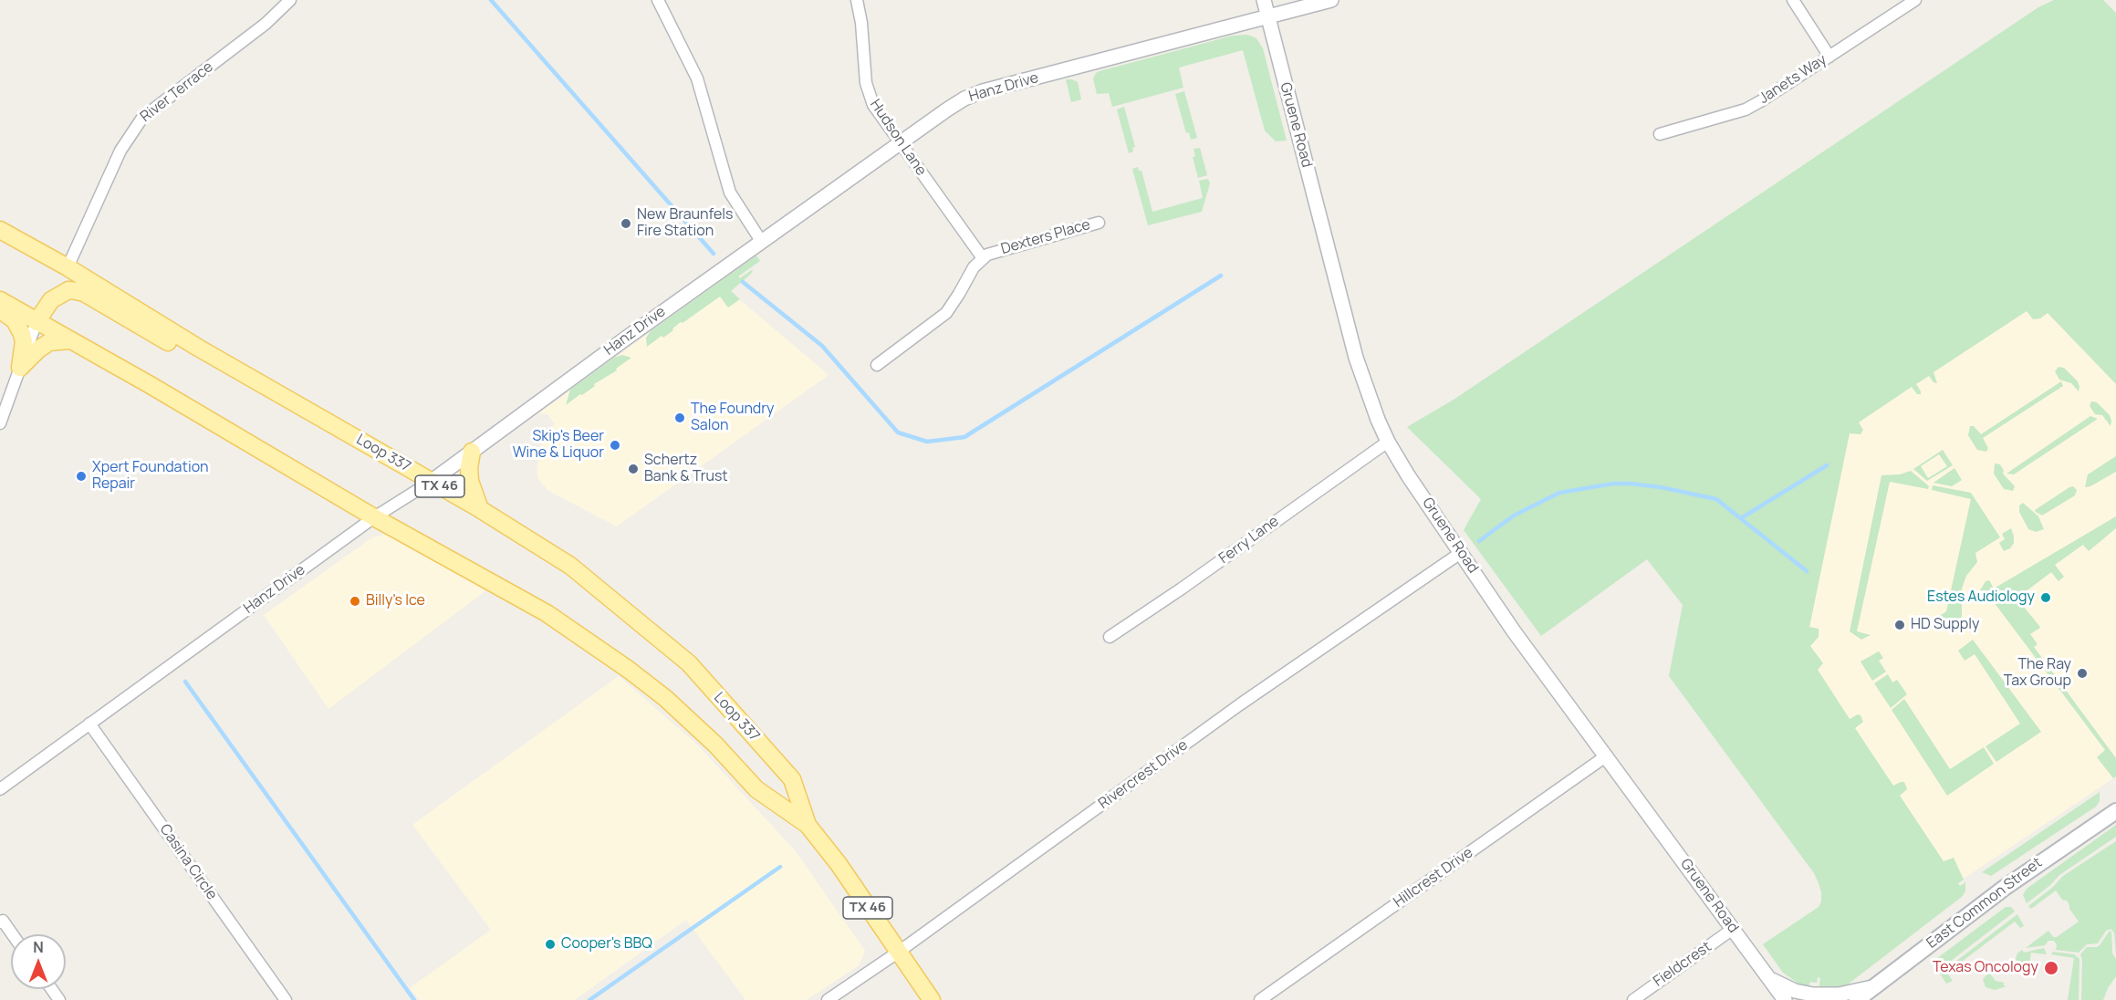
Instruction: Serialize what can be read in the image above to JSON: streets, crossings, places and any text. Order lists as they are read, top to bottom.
{
  "streets": {
    "main road": ["Loop 337", "TX 46", "East Common Street"],
    "street": [
      "Janets Way",
      "Hanz Drive",
      "River Terrace",
      "Gruene Road",
      "Hudson Lane",
      "Dexters Place",
      "Ferry Lane",
      "Rivercrest Drive",
      "Casina Circle",
      "Hillcrest Drive",
      "Fieldcrest"
    ]
  },
  "crossings": [
    ["Hanz Drive", "Gruene Road"],
    ["Hanz Drive", "Hudson Lane"],
    ["Hanz Drive", "Loop 337"],
    ["Hanz Drive", "Casina Circle"],
    ["River Terrace", "Loop 337"],
    ["Gruene Road", "Ferry Lane"],
    ["Gruene Road", "Rivercrest Drive"],
    ["Gruene Road", "Hillcrest Drive"],
    ["Gruene Road", "Fieldcrest"],
    ["Hudson Lane", "Dexters Place"],
    ["Loop 337", "Rivercrest Drive"]
  ],
  "places": [
    "New Braunfels Fire Station",
    "The Foundry Salon",
    "Skip's Beer Wine & Liquor",
    "Schertz Bank & Trust",
    "Xpert Foundation Repair",
    "Estes Audiology",
    "Billy's Ice",
    "HD Supply",
    "The Ray Tax Group",
    "Cooper's BBQ",
    "Texas Oncology"
  ],
  "north": "top"
}
